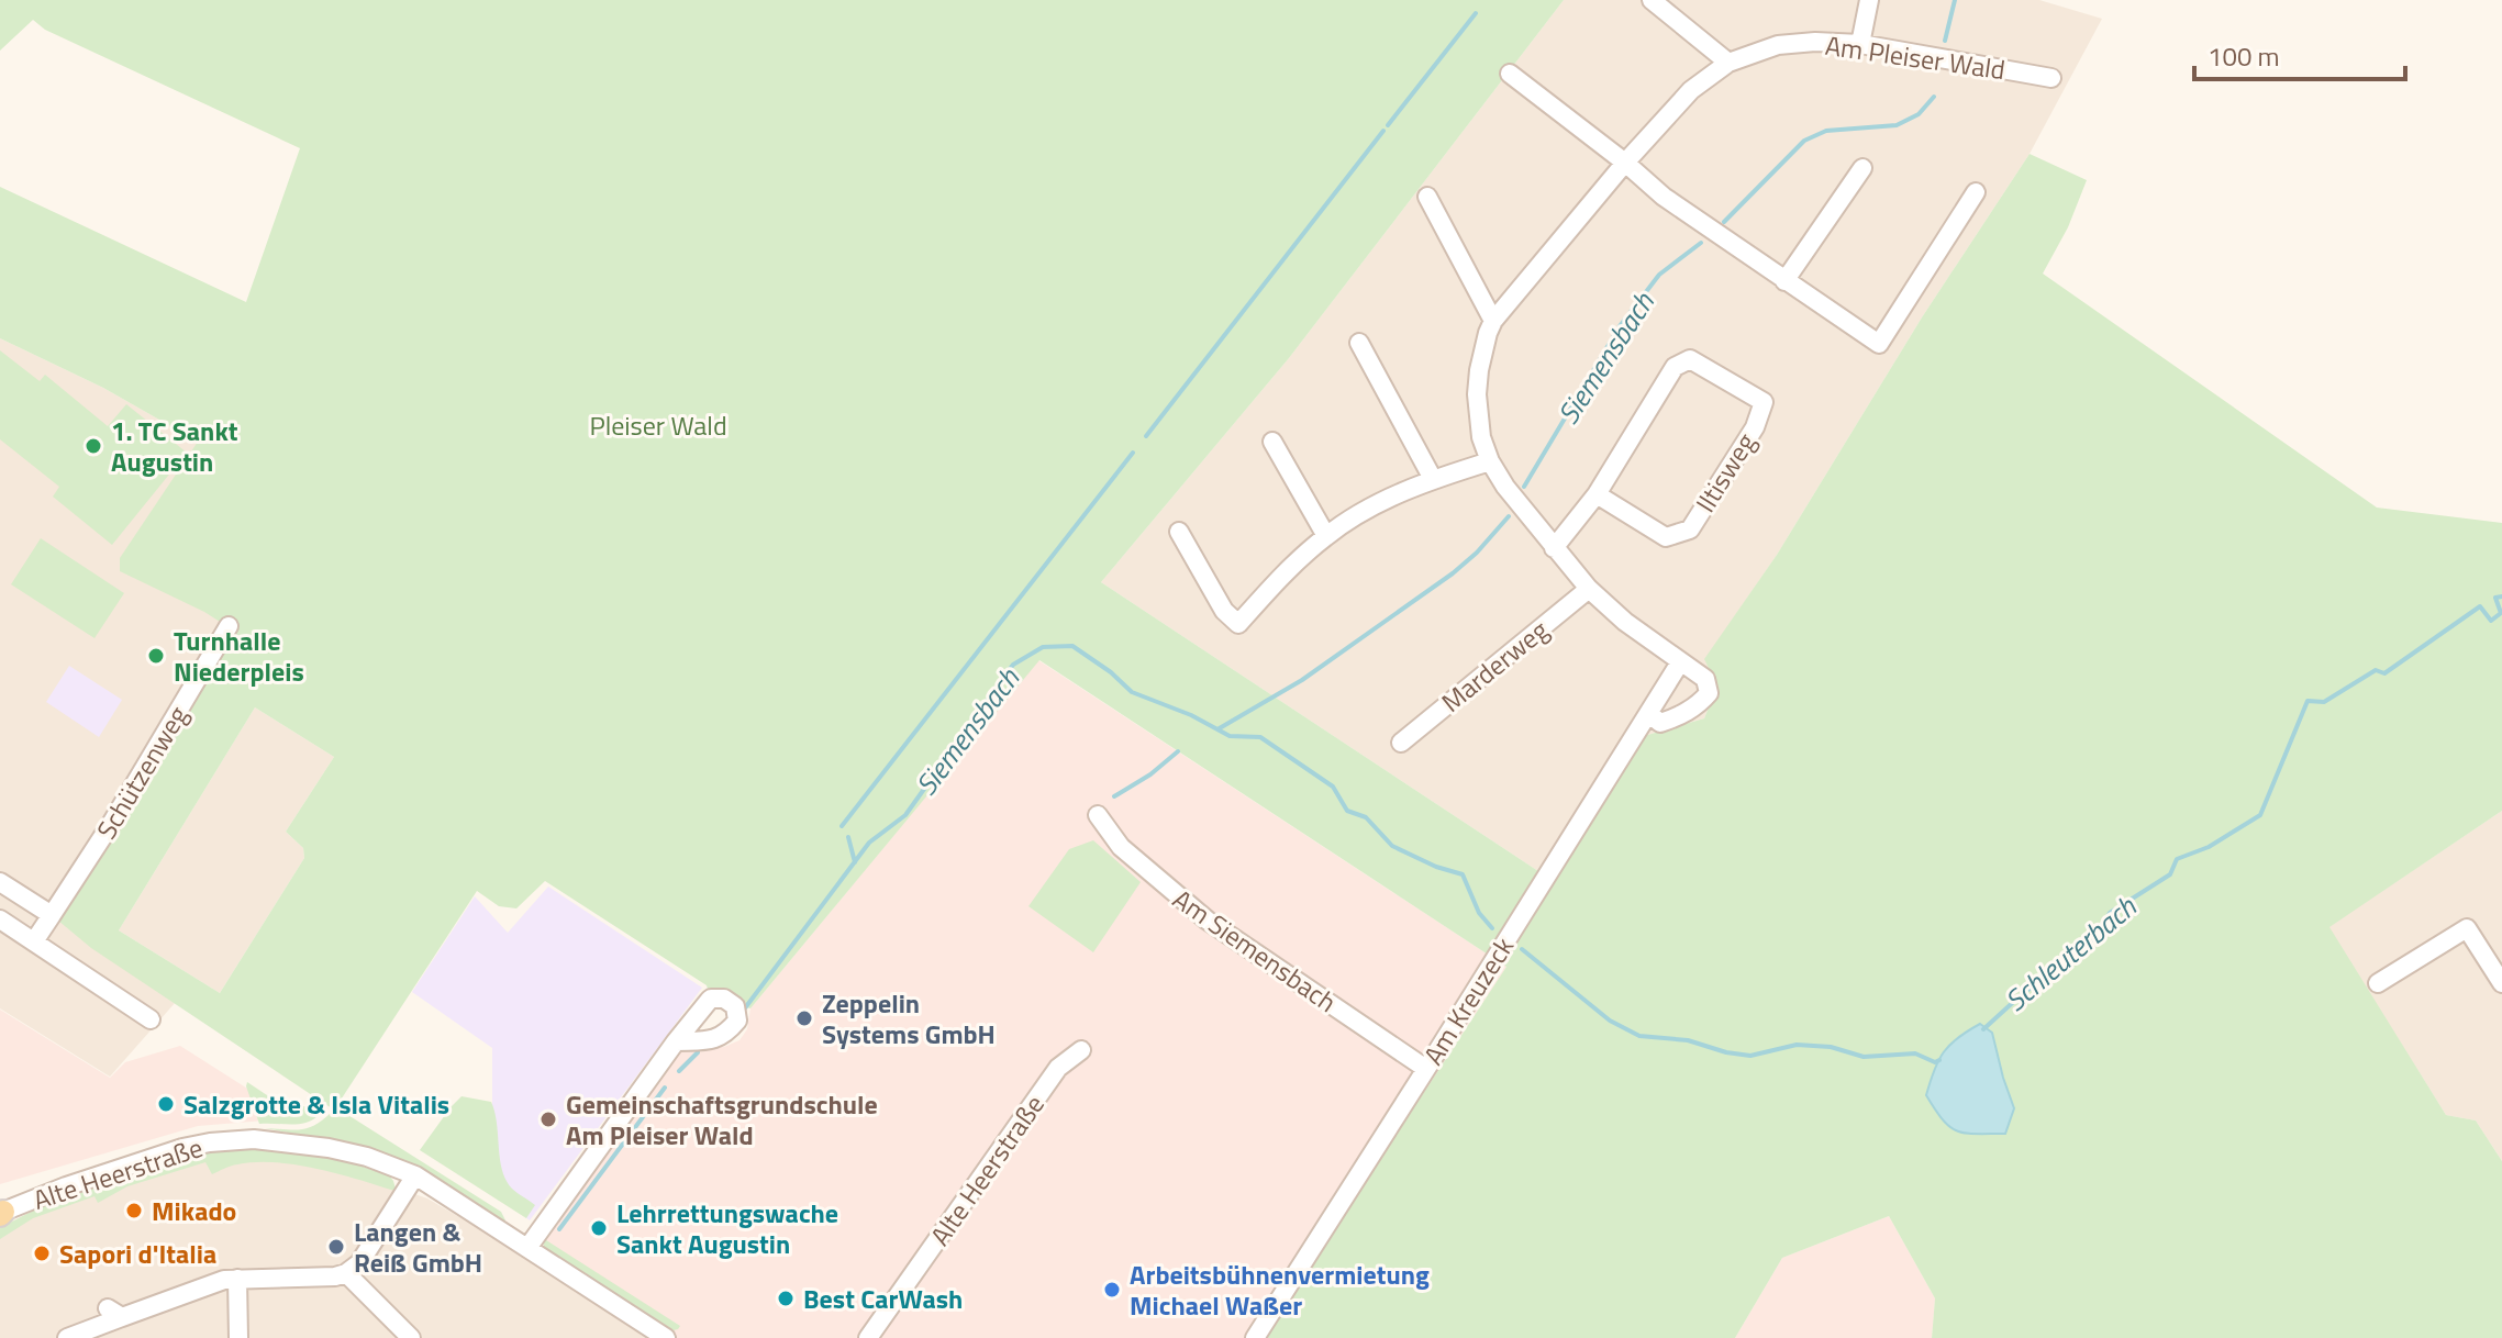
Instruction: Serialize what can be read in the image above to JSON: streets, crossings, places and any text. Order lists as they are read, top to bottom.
{
  "streets": {
    "street": [
      "Am Pleiser Wald",
      "Iltisweg",
      "Marderweg",
      "Schützenweg",
      "Am Siemensbach",
      "Am Kreuzeck",
      "Alte Heerstraße"
    ]
  },
  "crossings": [
    ["Am Pleiser Wald", "Iltisweg"],
    ["Am Pleiser Wald", "Marderweg"],
    ["Am Pleiser Wald", "Am Kreuzeck"],
    ["Am Siemensbach", "Am Kreuzeck"]
  ],
  "water": ["Siemensbach", "Schleuterbach"],
  "parks": ["Pleiser Wald"],
  "places": [
    "1. TC Sankt Augustin",
    "Turnhalle Niederpleis",
    "Zeppelin Systems GmbH",
    "Salzgrotte & Isla Vitalis",
    "Gemeinschaftsgrundschule Am Pleiser Wald",
    "Mikado",
    "Lehrrettungswache Sankt Augustin",
    "Langen & Reiß GmbH",
    "Sapori d'Italia",
    "Arbeitsbühnenvermietung Michael Waßer",
    "Best CarWash"
  ],
  "scale_bar": "100 m"
}
